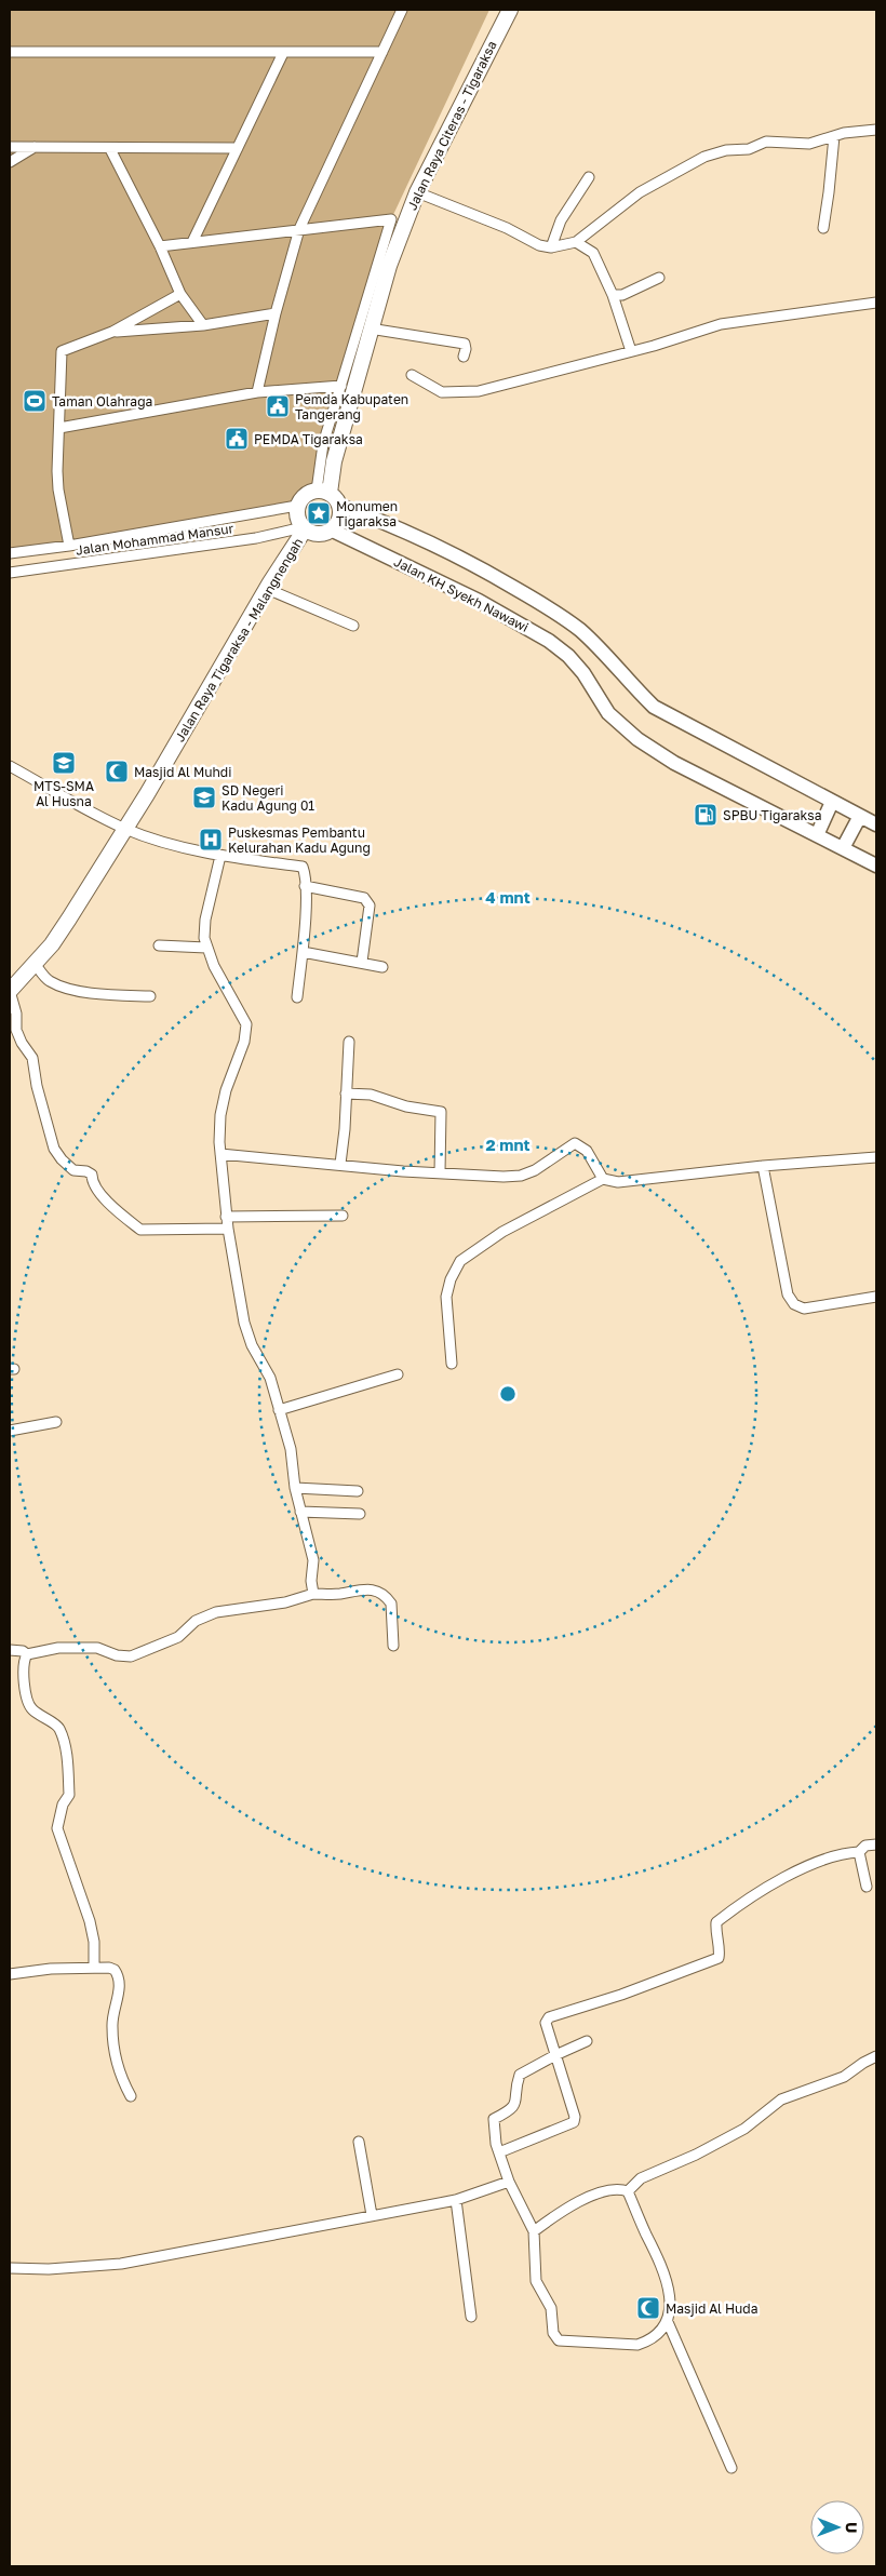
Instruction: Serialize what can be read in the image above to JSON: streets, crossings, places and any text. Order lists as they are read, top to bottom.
{
  "streets": {
    "main road": ["Jalan Raya Citeras - Tigaraksa", "Jalan KH Syekh Nawawi", "Jalan Raya Tigaraksa - Malangnengah"],
    "street": ["Jalan Mohammad Mansur"]
  },
  "crossings": [
    ["Jalan Raya Citeras - Tigaraksa", "Jalan Mohammad Mansur"],
    ["Jalan Raya Citeras - Tigaraksa", "Jalan KH Syekh Nawawi"],
    ["Jalan Raya Citeras - Tigaraksa", "Jalan Raya Tigaraksa - Malangnengah"],
    ["Jalan Mohammad Mansur", "Jalan KH Syekh Nawawi"],
    ["Jalan Mohammad Mansur", "Jalan Raya Tigaraksa - Malangnengah"],
    ["Jalan KH Syekh Nawawi", "Jalan Raya Tigaraksa - Malangnengah"]
  ],
  "places": {
    "sports": ["Taman Olahraga"],
    "public building": ["Pemda Kabupaten Tangerang", "PEMDA Tigaraksa"],
    "place": ["Monumen Tigaraksa"],
    "school or university": ["MTS-SMA Al Husna", "SD Negeri Kadu Agung 01"],
    "mosque": ["Masjid Al Muhdi", "Masjid Al Huda"],
    "fuel station": ["SPBU Tigaraksa"],
    "hospital": ["Puskesmas Pembantu Kelurahan Kadu Agung"]
  },
  "north": "right",
  "rings": ["4 mnt", "2 mnt"]
}
